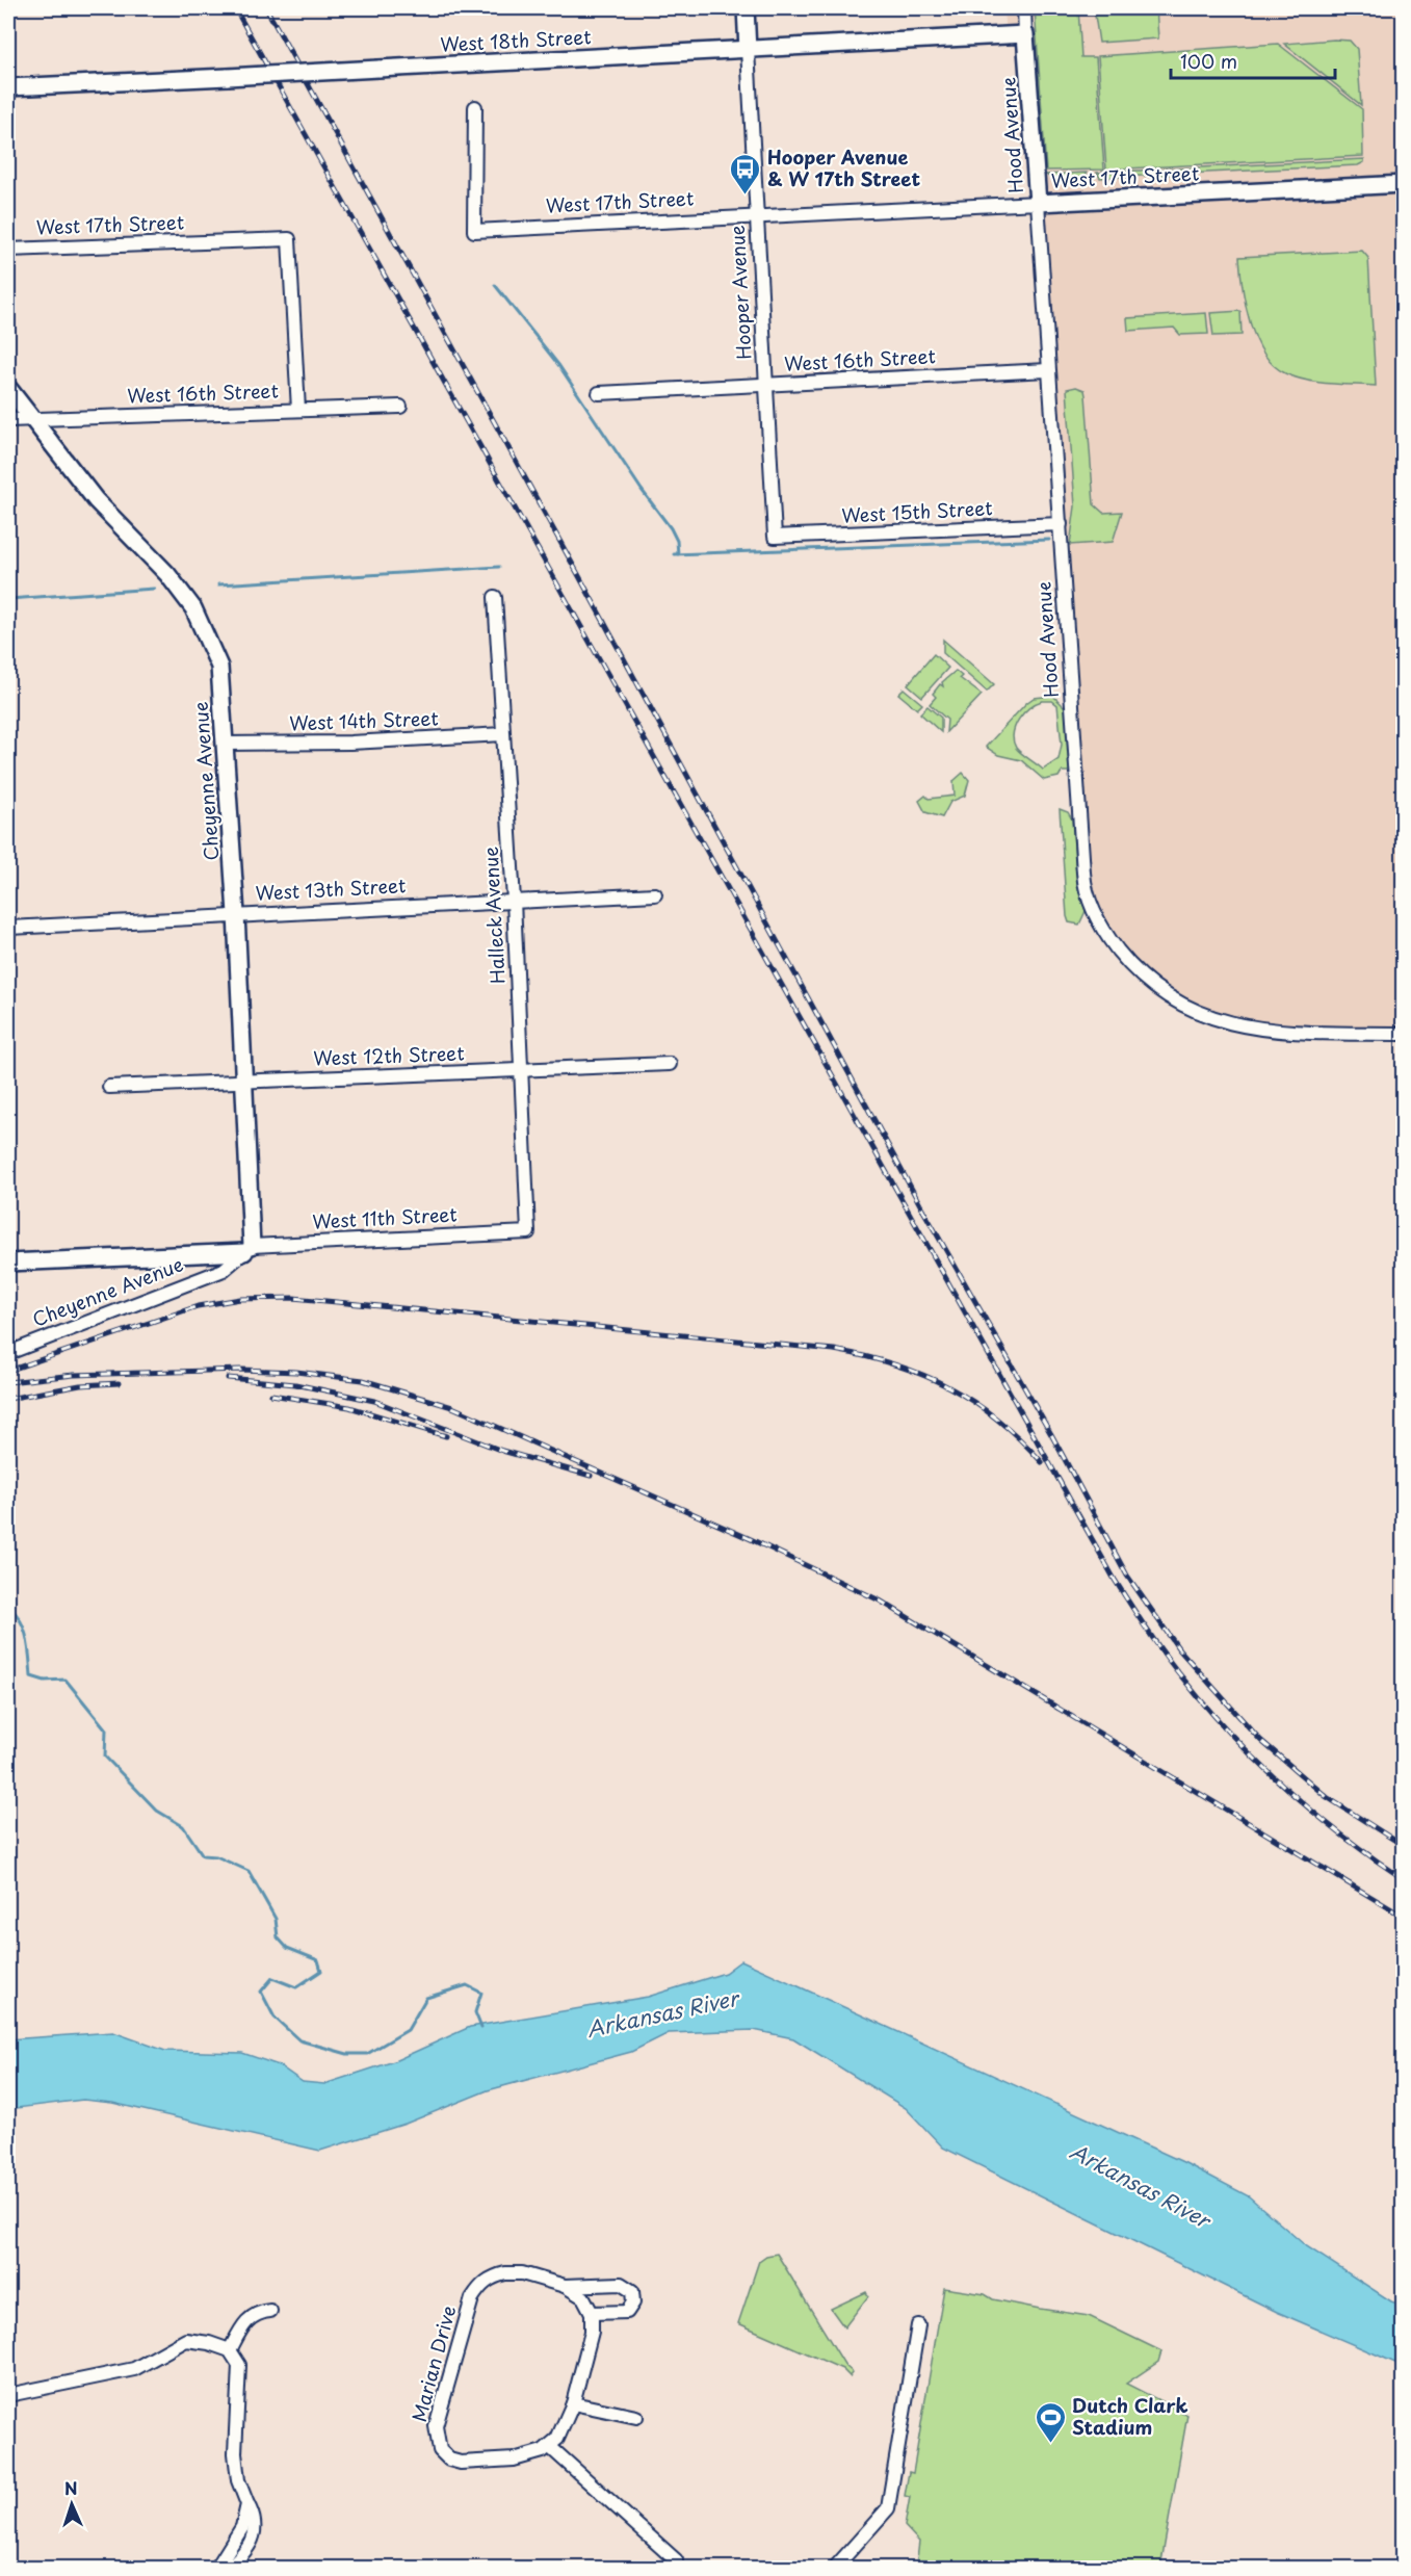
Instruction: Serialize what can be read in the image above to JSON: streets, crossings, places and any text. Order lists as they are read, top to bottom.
{
  "streets": {
    "street": [
      "West 18th Street",
      "Hood Avenue",
      "West 17th Street",
      "Hooper Avenue",
      "West 16th Street",
      "West 15th Street",
      "West 14th Street",
      "Cheyenne Avenue",
      "West 13th Street",
      "Halleck Avenue",
      "West 12th Street",
      "West 11th Street",
      "Marian Drive"
    ]
  },
  "crossings": [
    ["West 18th Street", "Hood Avenue"],
    ["West 18th Street", "Hooper Avenue"],
    ["Hood Avenue", "West 17th Street"],
    ["Hood Avenue", "West 16th Street"],
    ["Hood Avenue", "West 15th Street"],
    ["West 17th Street", "Hooper Avenue"],
    ["West 17th Street", "West 16th Street"],
    ["Hooper Avenue", "West 16th Street"],
    ["Hooper Avenue", "West 15th Street"],
    ["West 16th Street", "Cheyenne Avenue"],
    ["West 14th Street", "Cheyenne Avenue"],
    ["West 14th Street", "Halleck Avenue"],
    ["Cheyenne Avenue", "West 13th Street"],
    ["Cheyenne Avenue", "West 12th Street"],
    ["Cheyenne Avenue", "West 11th Street"],
    ["West 13th Street", "Halleck Avenue"],
    ["Halleck Avenue", "West 12th Street"],
    ["Halleck Avenue", "West 11th Street"]
  ],
  "water": ["Arkansas River"],
  "places": {
    "bus stop": ["Hooper Avenue & W 17th Street"],
    "sports": ["Dutch Clark Stadium"]
  },
  "scale_bar": "100 m",
  "north": "top"
}
